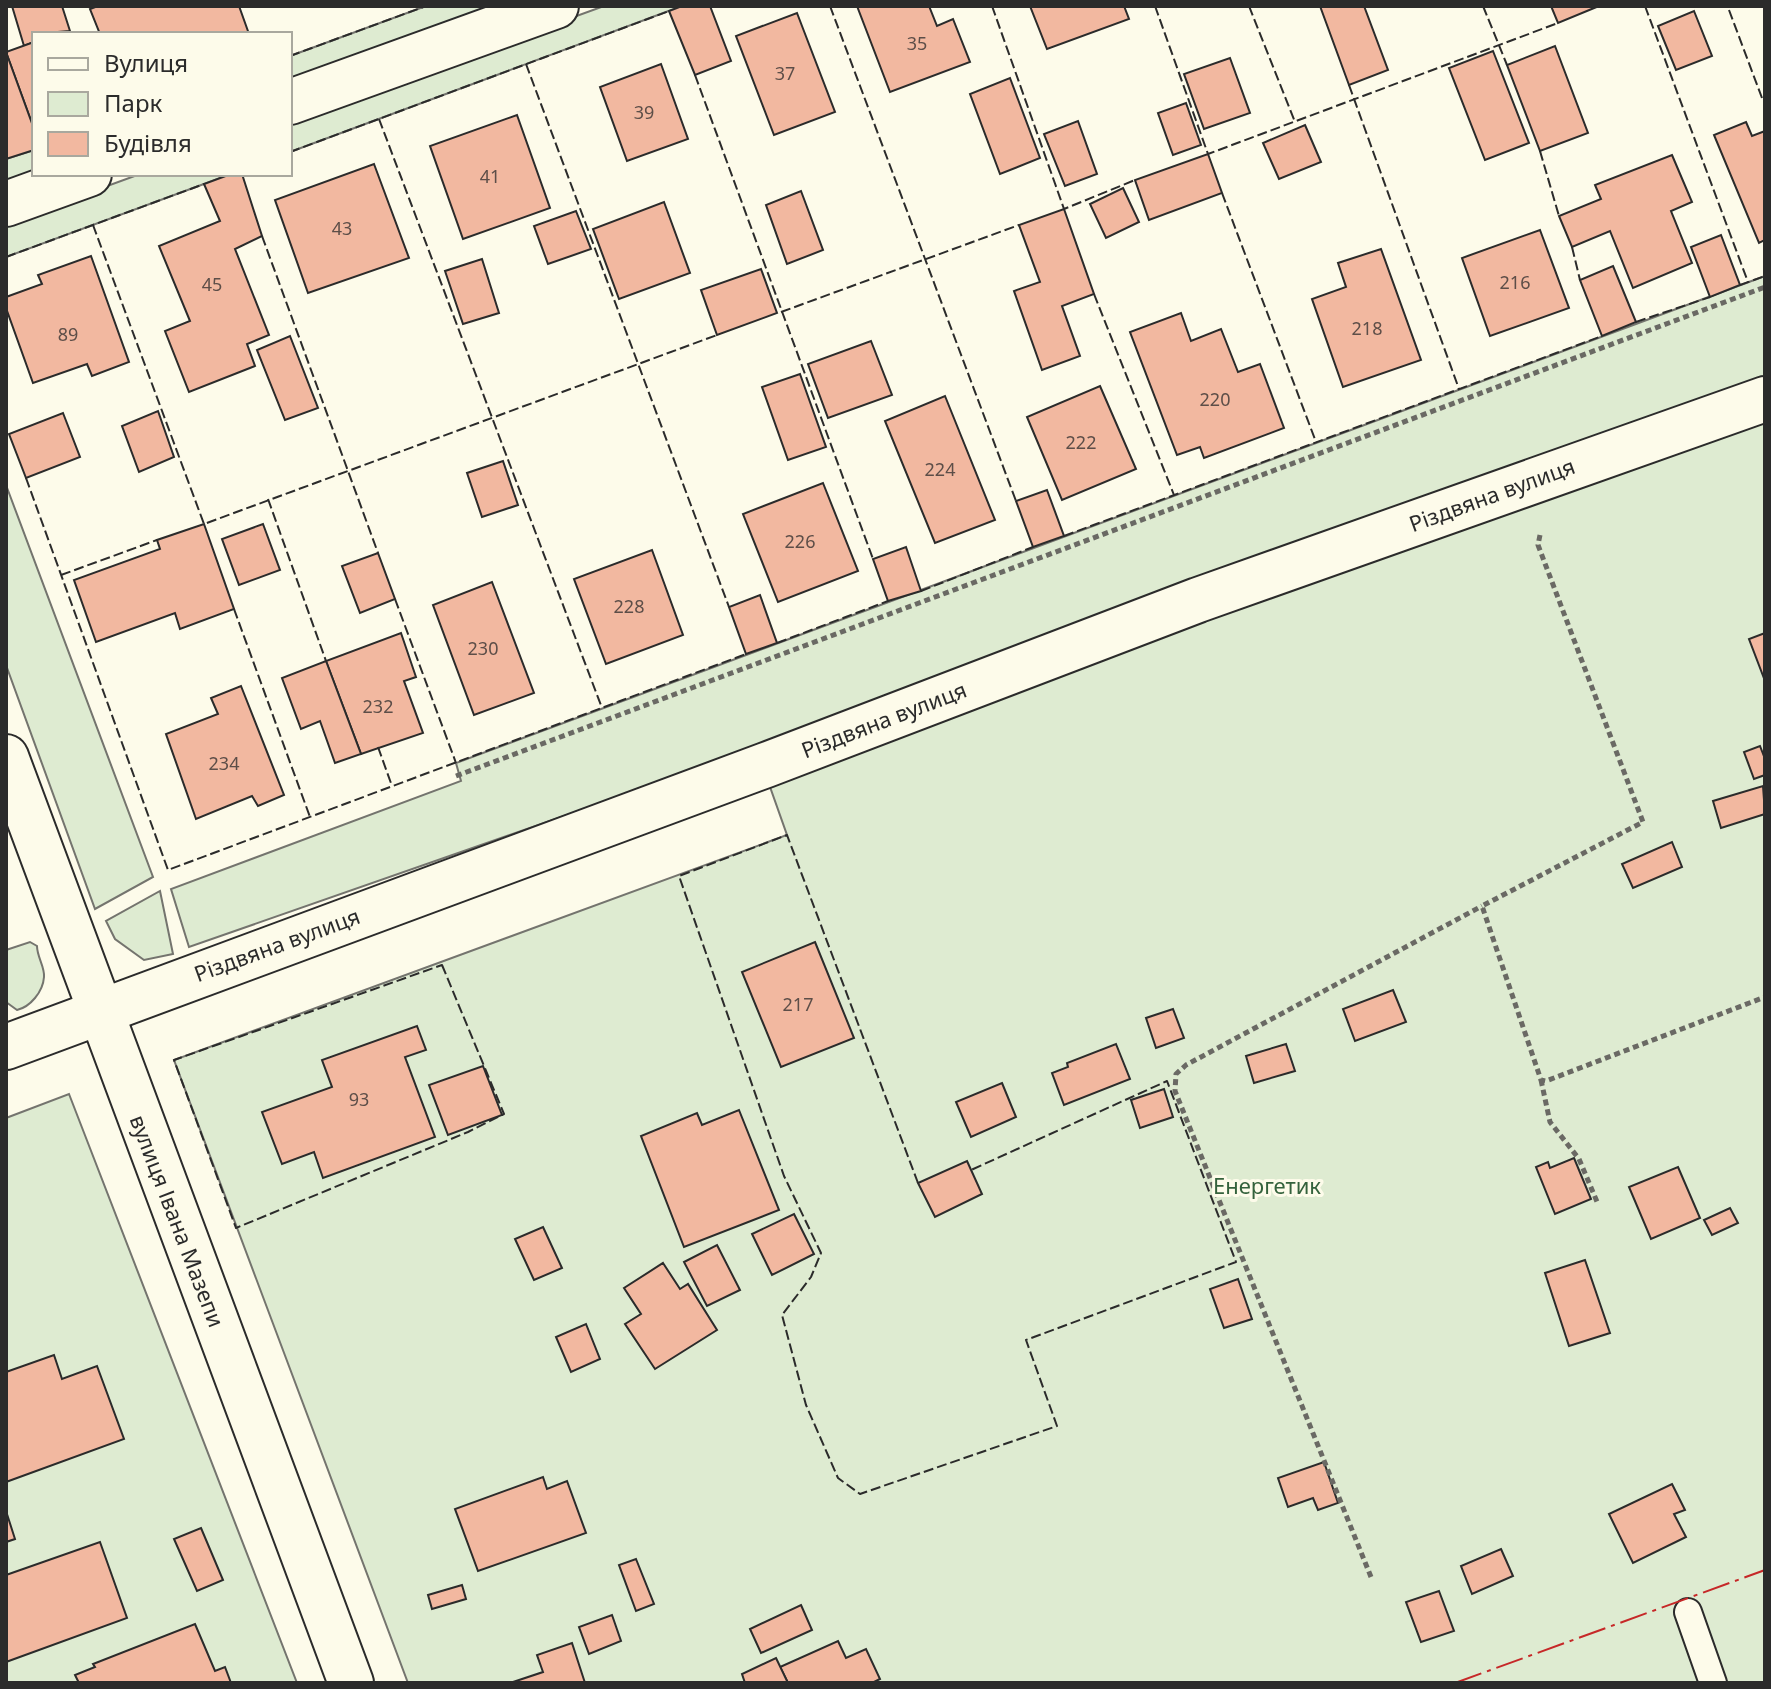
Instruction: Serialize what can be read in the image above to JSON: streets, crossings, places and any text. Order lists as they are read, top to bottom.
{
  "streets": {
    "street": ["Різдвяна вулиця", "вулиця Івана Мазепи"]
  },
  "crossings": [
    ["Різдвяна вулиця", "вулиця Івана Мазепи"]
  ],
  "parks": ["Енергетик"],
  "house_numbers": [
    "35",
    "37",
    "39",
    "41",
    "43",
    "216",
    "45",
    "218",
    "89",
    "220",
    "222",
    "224",
    "226",
    "228",
    "230",
    "232",
    "234",
    "217",
    "93"
  ],
  "legend": ["Вулиця", "Парк", "Будівля"]
}
